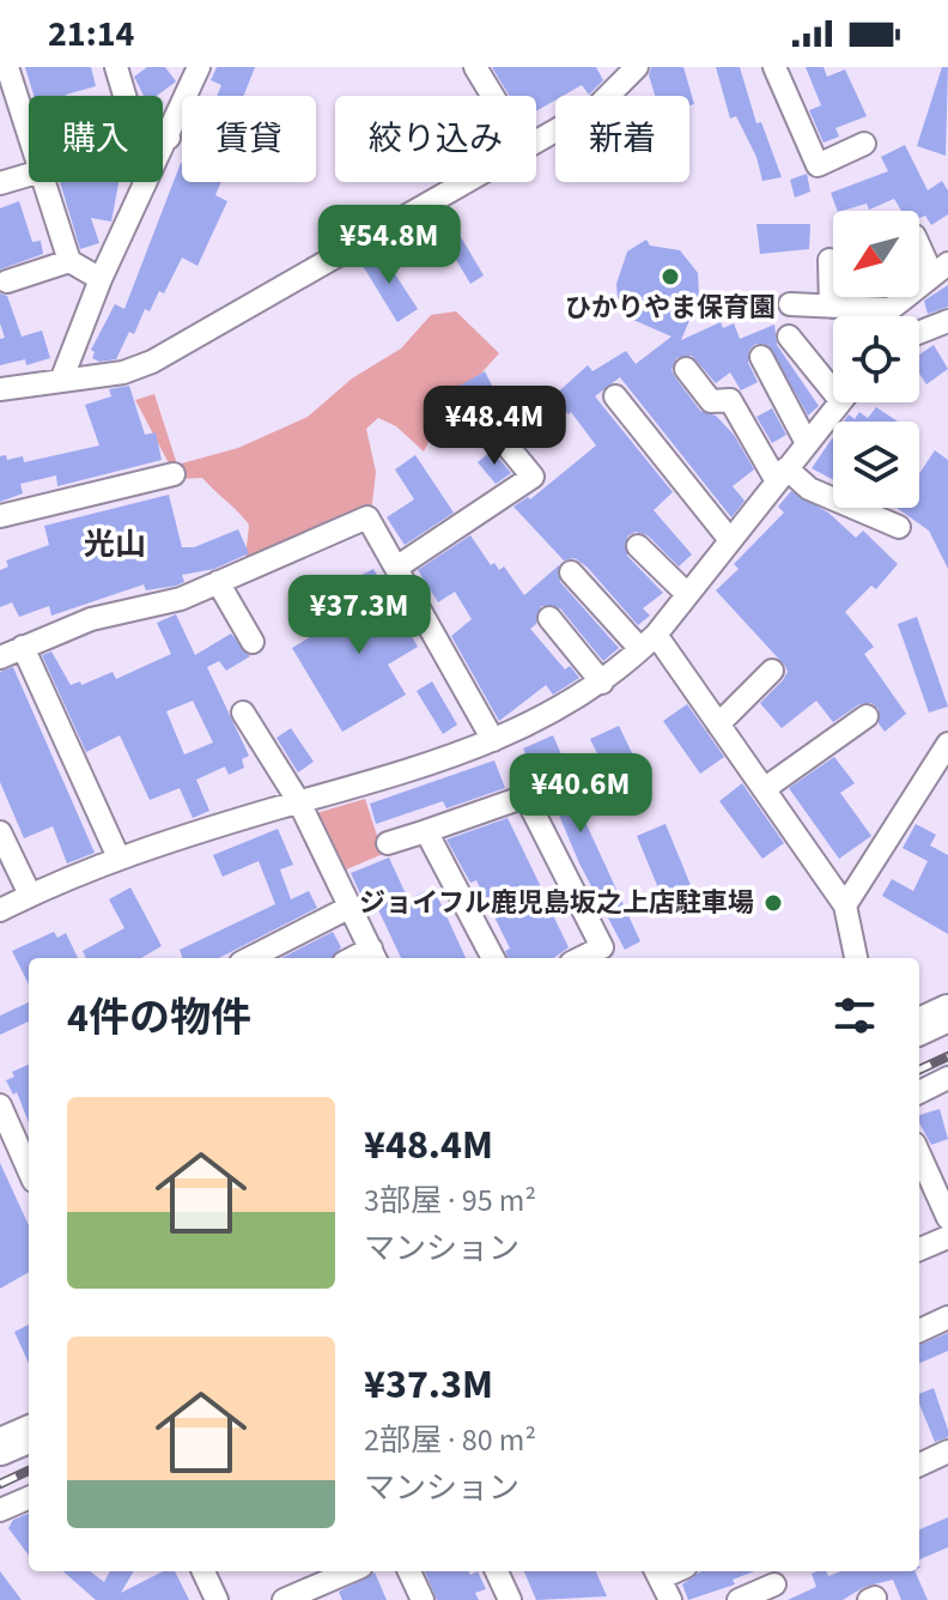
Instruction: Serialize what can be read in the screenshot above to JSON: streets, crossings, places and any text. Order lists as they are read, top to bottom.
{
  "districts": ["光山"],
  "places": ["ひかりやま保育園", "ジョイフル鹿児島坂之上店駐車場"],
  "north": "bottom left",
  "page": {
    "status": "21:14",
    "chip": [
      "購入",
      "賃貸",
      "絞り込み",
      "新着"
    ],
    "price": [
      "¥54.8M",
      "¥48.4M",
      "¥37.3M",
      "¥40.6M"
    ],
    "heading": "4件の物件",
    "list": [
      {
        "name": "¥48.4M",
        "note": "3部屋 · 95 m² · マンション"
      },
      {
        "name": "¥37.3M",
        "note": "2部屋 · 80 m² · マンション"
      }
    ]
  }
}
